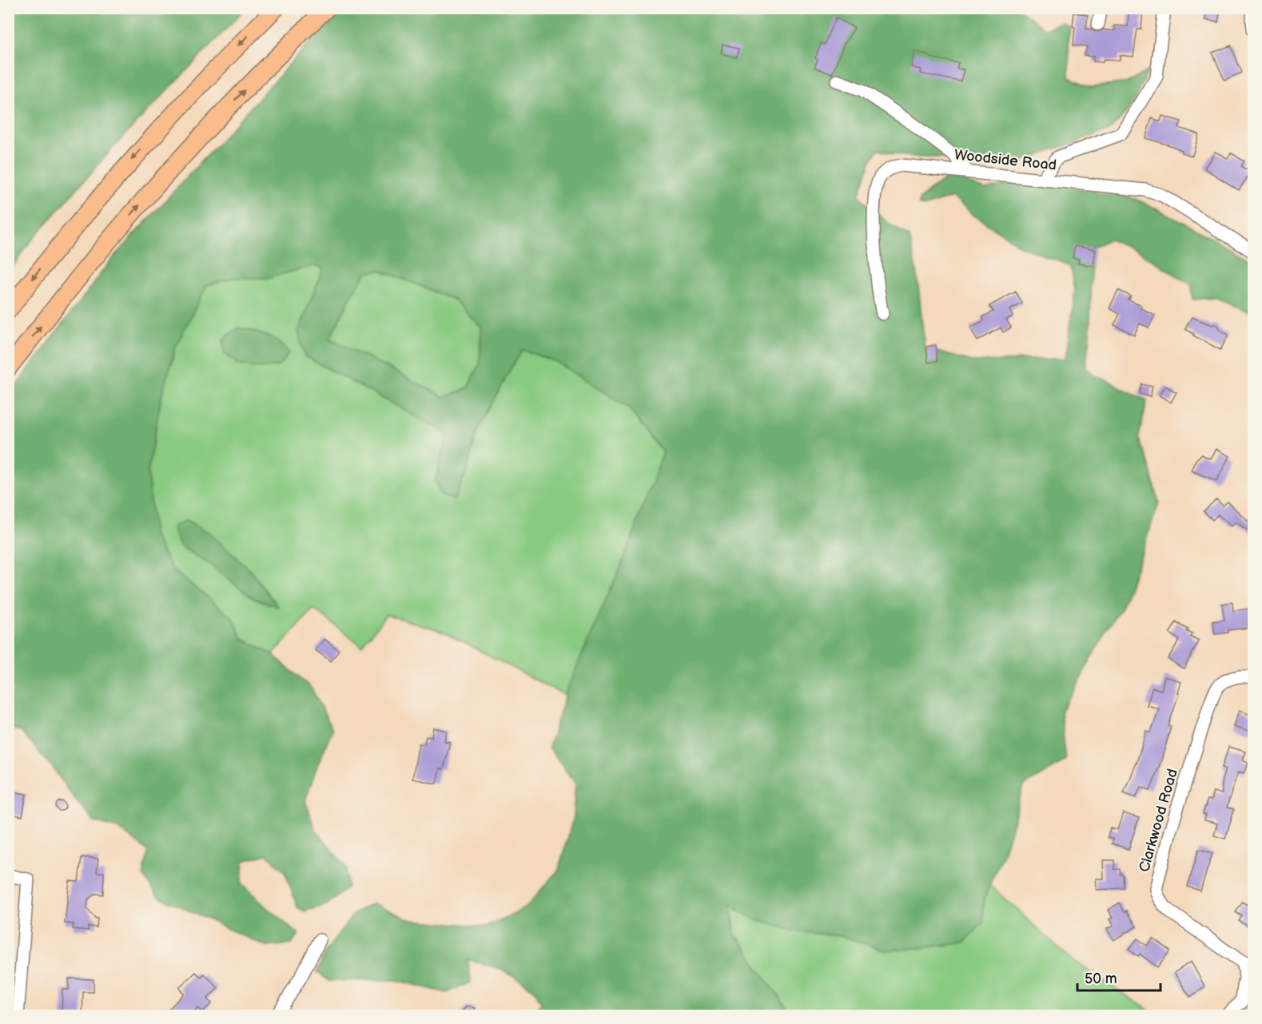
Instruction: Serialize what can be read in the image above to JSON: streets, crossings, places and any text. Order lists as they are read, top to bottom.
{
  "streets": {
    "street": ["Woodside Road", "Clarkwood Road"]
  },
  "scale_bar": "50 m"
}
